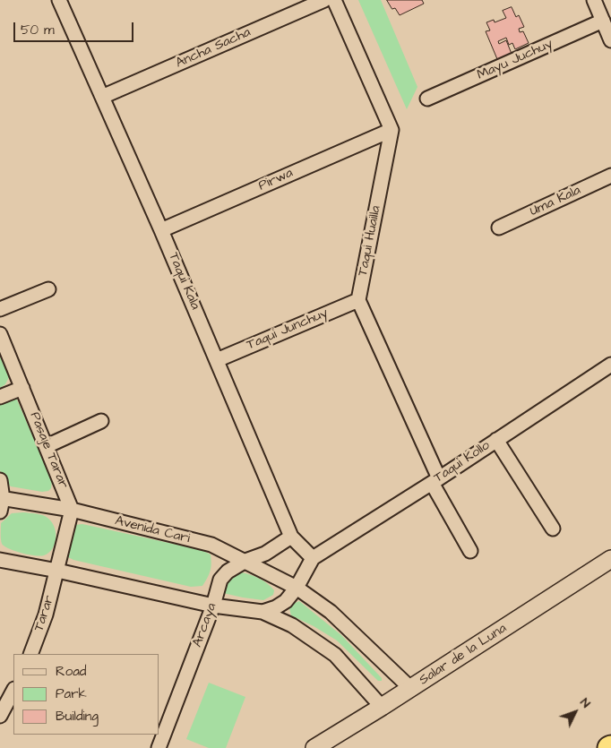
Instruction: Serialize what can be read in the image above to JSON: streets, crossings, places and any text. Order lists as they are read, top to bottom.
{
  "streets": {
    "street": [
      "Ancha Sacha",
      "Mayu Juchuy",
      "Pirwa",
      "Uma Kala",
      "Taqui Huailla",
      "Taqui Kala",
      "Taqui Junchuy",
      "Pasaje Tarar",
      "Taqui Kollo",
      "Avenida Cari",
      "Tarar",
      "Arcaya",
      "Salar de la Luna"
    ]
  },
  "crossings": [
    ["Ancha Sacha", "Taqui Kala"],
    ["Pirwa", "Taqui Huailla"],
    ["Pirwa", "Taqui Kala"],
    ["Taqui Huailla", "Taqui Junchuy"],
    ["Taqui Kala", "Taqui Junchuy"],
    ["Taqui Kala", "Taqui Kollo"],
    ["Taqui Kala", "Arcaya"],
    ["Pasaje Tarar", "Avenida Cari"],
    ["Avenida Cari", "Arcaya"],
    ["Avenida Cari", "Salar de la Luna"]
  ],
  "legend": ["Road", "Park", "Building"],
  "scale_bar": "50 m",
  "north": "top right"
}
